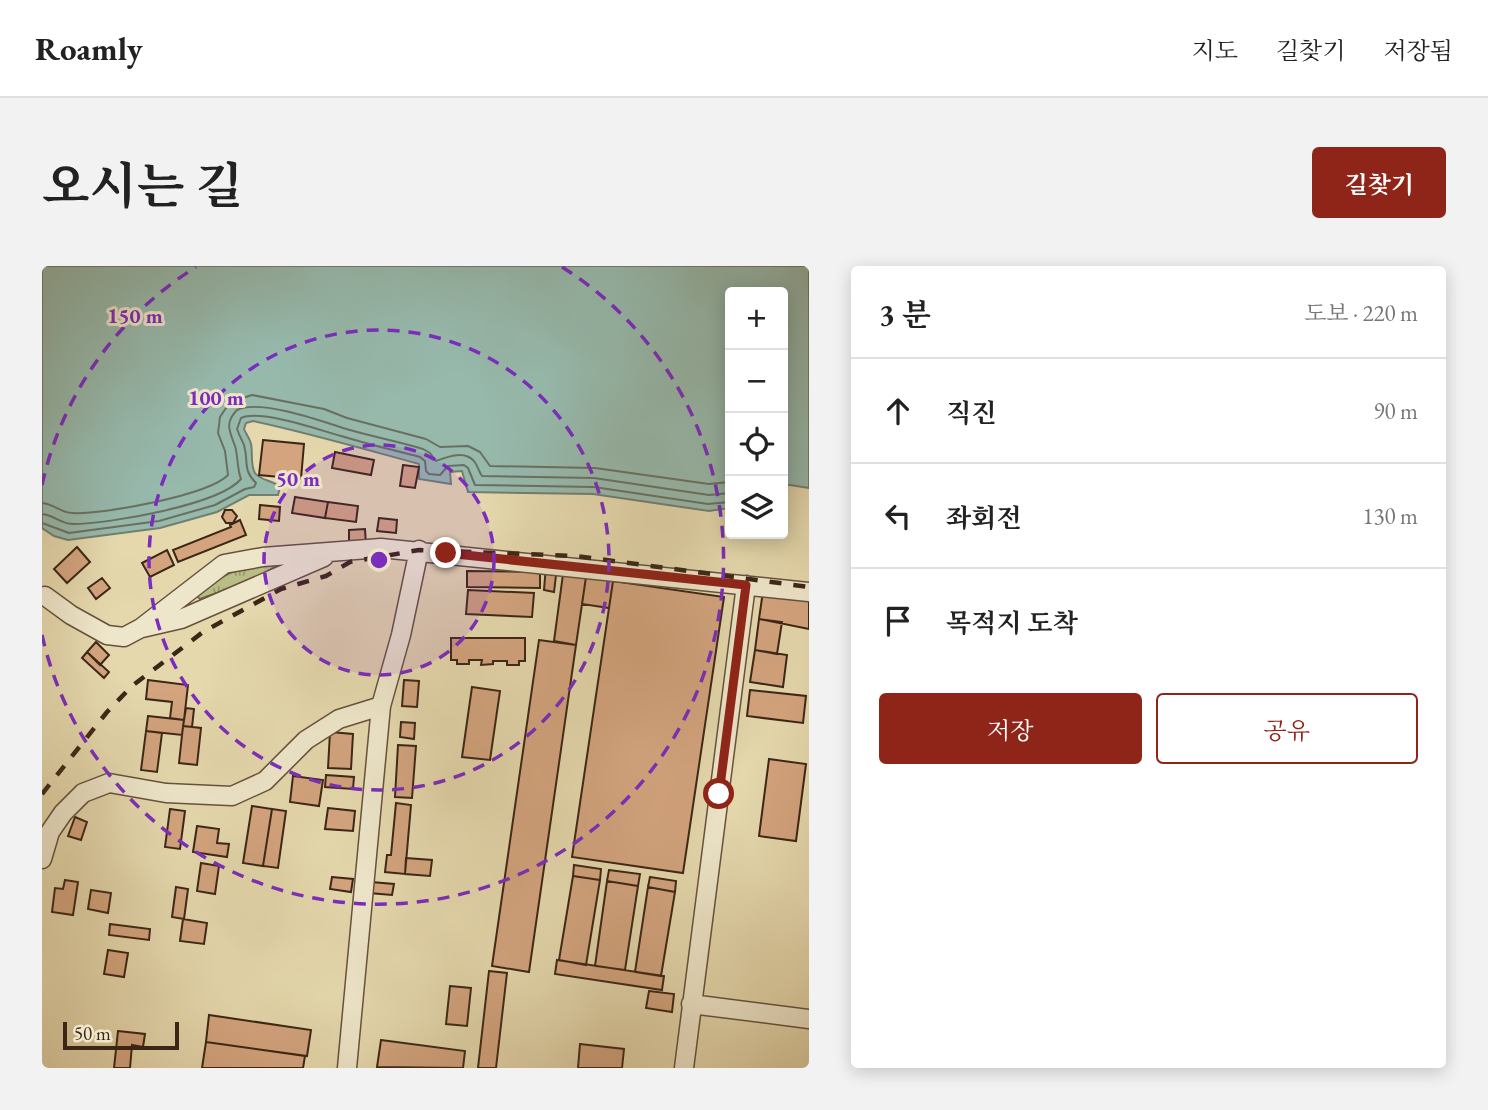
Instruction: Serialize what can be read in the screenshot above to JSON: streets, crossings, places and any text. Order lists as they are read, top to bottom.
{
  "scale_bar": "50 m",
  "page": {
    "header": "Roamly",
    "nav": ["지도", "길찾기", "저장됨"],
    "title": "오시는 길",
    "buttons": [
      "길찾기",
      ["저장", "공유"]
    ],
    "heading": ["3 분", "도보 · 220 m"],
    "map_buttons": ["+", "−"],
    "list": [
      ["직진", "90 m"],
      ["좌회전", "130 m"],
      "목적지 도착"
    ],
    "scale": "50 m"
  },
  "rings": ["150 m", "100 m", "50 m"]
}
